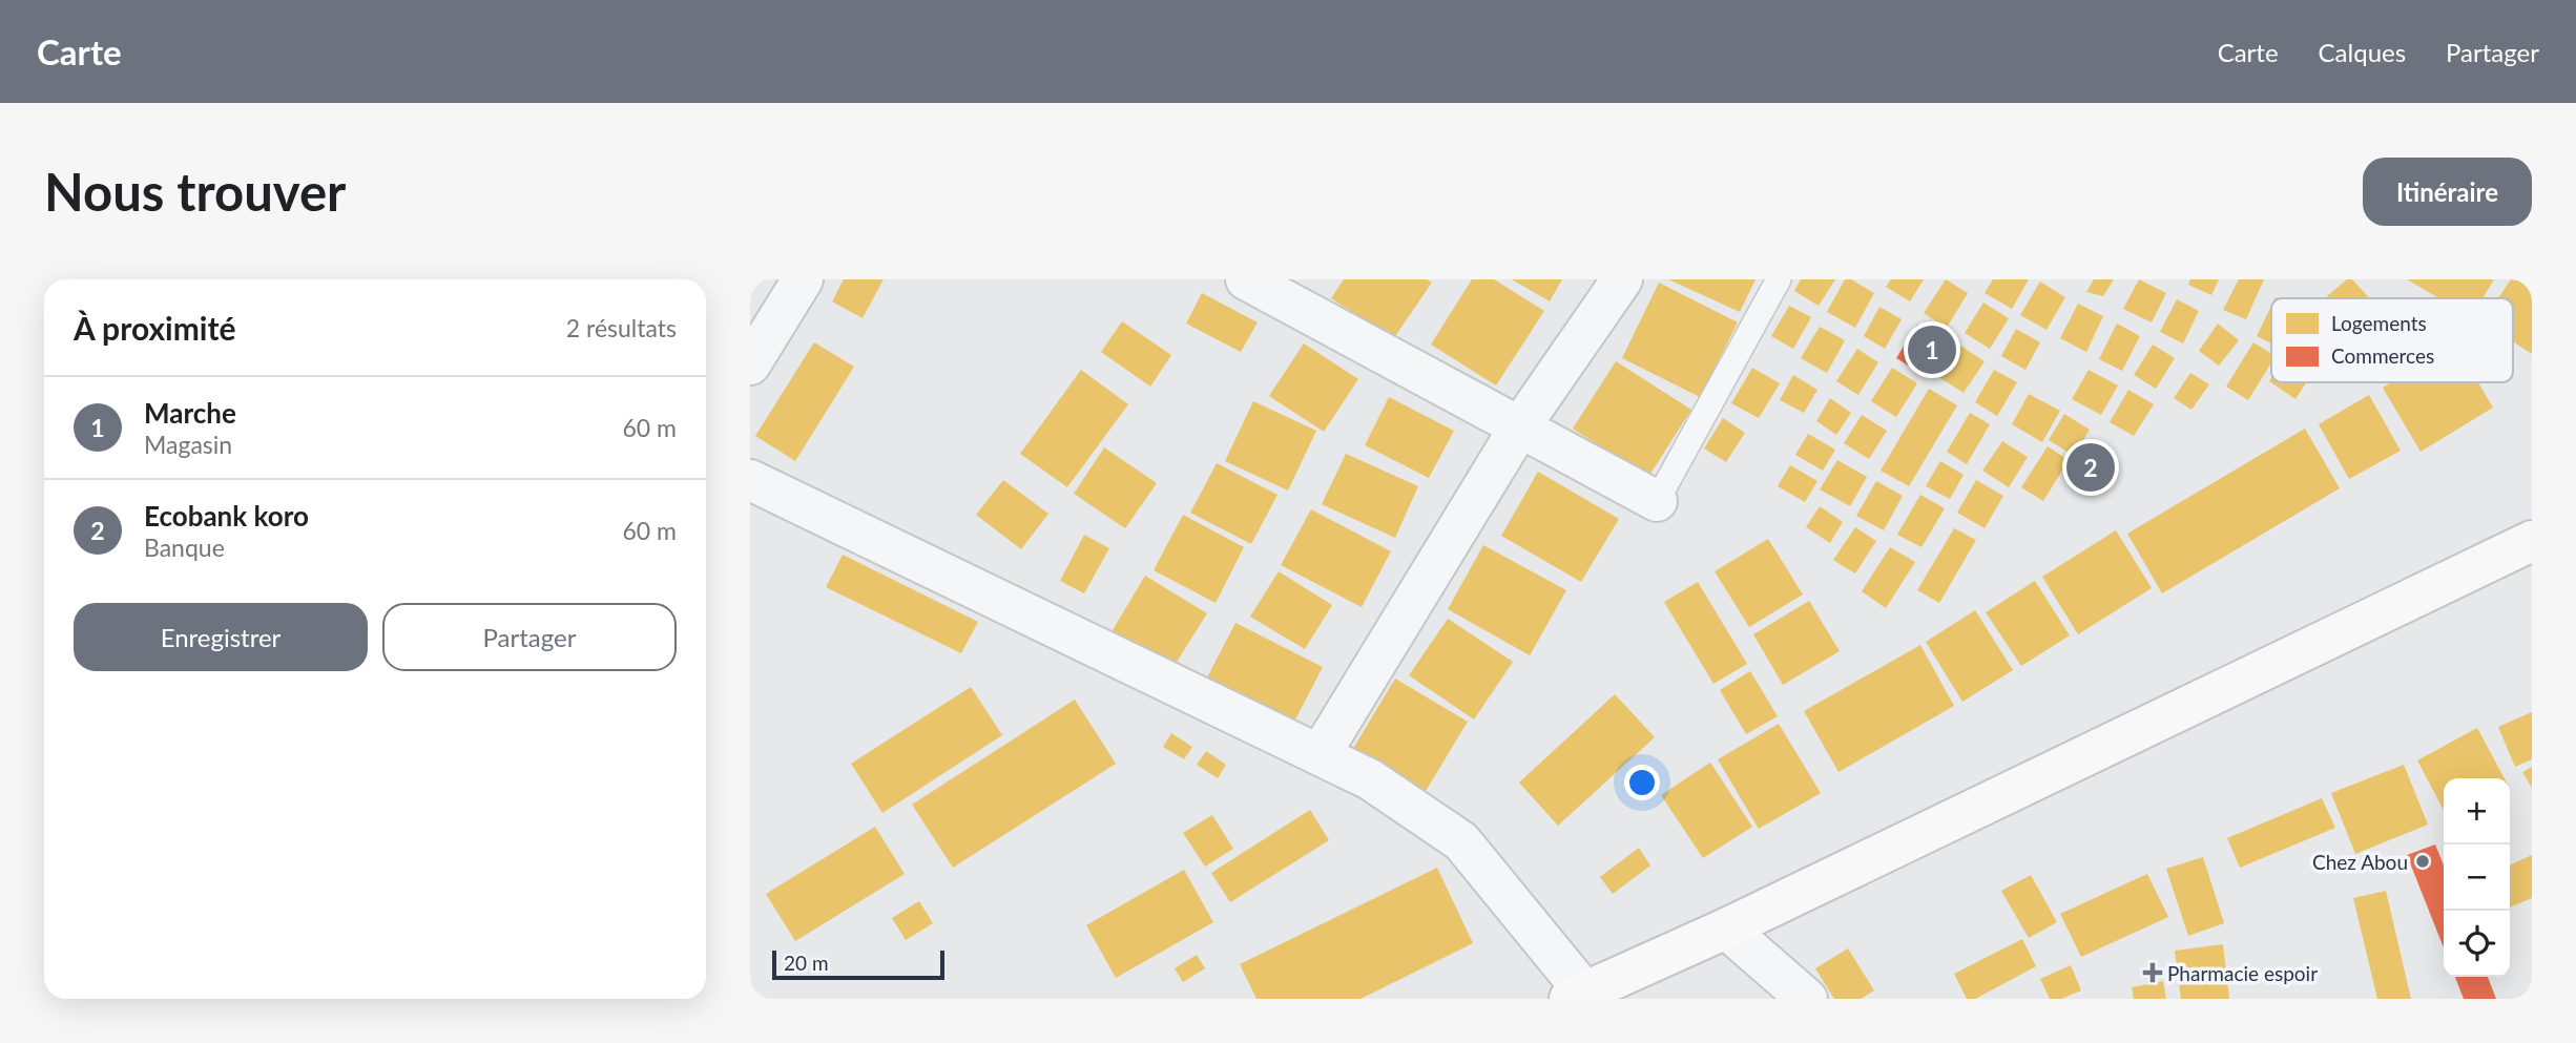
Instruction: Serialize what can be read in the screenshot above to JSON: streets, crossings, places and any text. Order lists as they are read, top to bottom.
{
  "places": {
    "other": ["Chez Abou"],
    "health": ["Pharmacie espoir"]
  },
  "legend": ["Logements", "Commerces"],
  "scale_bar": "20 m",
  "page": {
    "header": "Carte",
    "nav": ["Carte", "Calques", "Partager"],
    "buttons": [
      "Itinéraire",
      ["Enregistrer", "Partager"]
    ],
    "title": "Nous trouver",
    "heading": ["À proximité", "2 résultats"],
    "pins": ["1", "2"],
    "list": [
      {
        "mark": "1",
        "name": "Marche",
        "note": "Magasin",
        "value": "60 m"
      },
      {
        "mark": "2",
        "name": "Ecobank koro",
        "note": "Banque",
        "value": "60 m"
      }
    ],
    "map_buttons": ["+", "−"],
    "scale": "20 m"
  }
}
